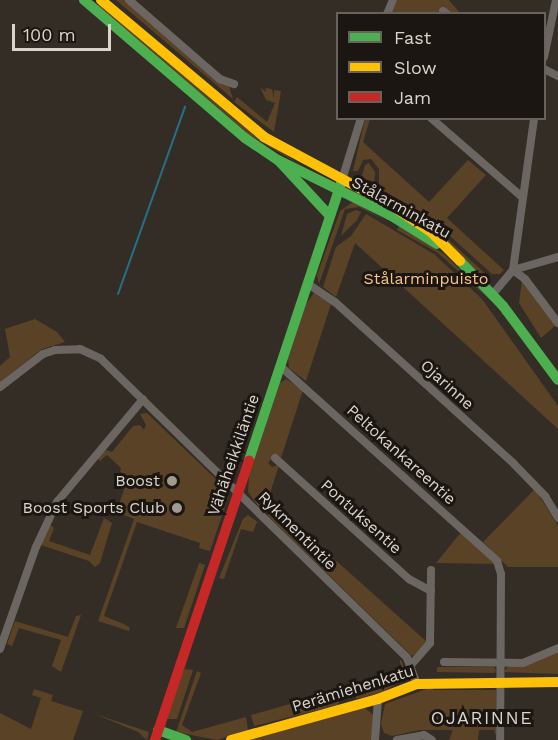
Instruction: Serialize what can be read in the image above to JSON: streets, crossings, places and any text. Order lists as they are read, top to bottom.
{
  "streets": {
    "main road": ["Stålarminkatu", "Vähäheikkiläntie", "Perämiehenkatu"],
    "street": [
      "Ojarinne",
      "Peltokankareentie",
      "Pontuksentie",
      "Rykmentintie"
    ]
  },
  "crossings": [
    ["Stålarminkatu", "Vähäheikkiläntie"],
    ["Ojarinne", "Vähäheikkiläntie"],
    ["Vähäheikkiläntie", "Peltokankareentie"],
    ["Vähäheikkiläntie", "Rykmentintie"],
    ["Rykmentintie", "Perämiehenkatu"]
  ],
  "districts": ["OJARINNE"],
  "parks": ["Stålarminpuisto"],
  "places": ["Boost", "Boost Sports Club"],
  "legend": ["Fast", "Slow", "Jam"],
  "scale_bar": "100 m"
}
